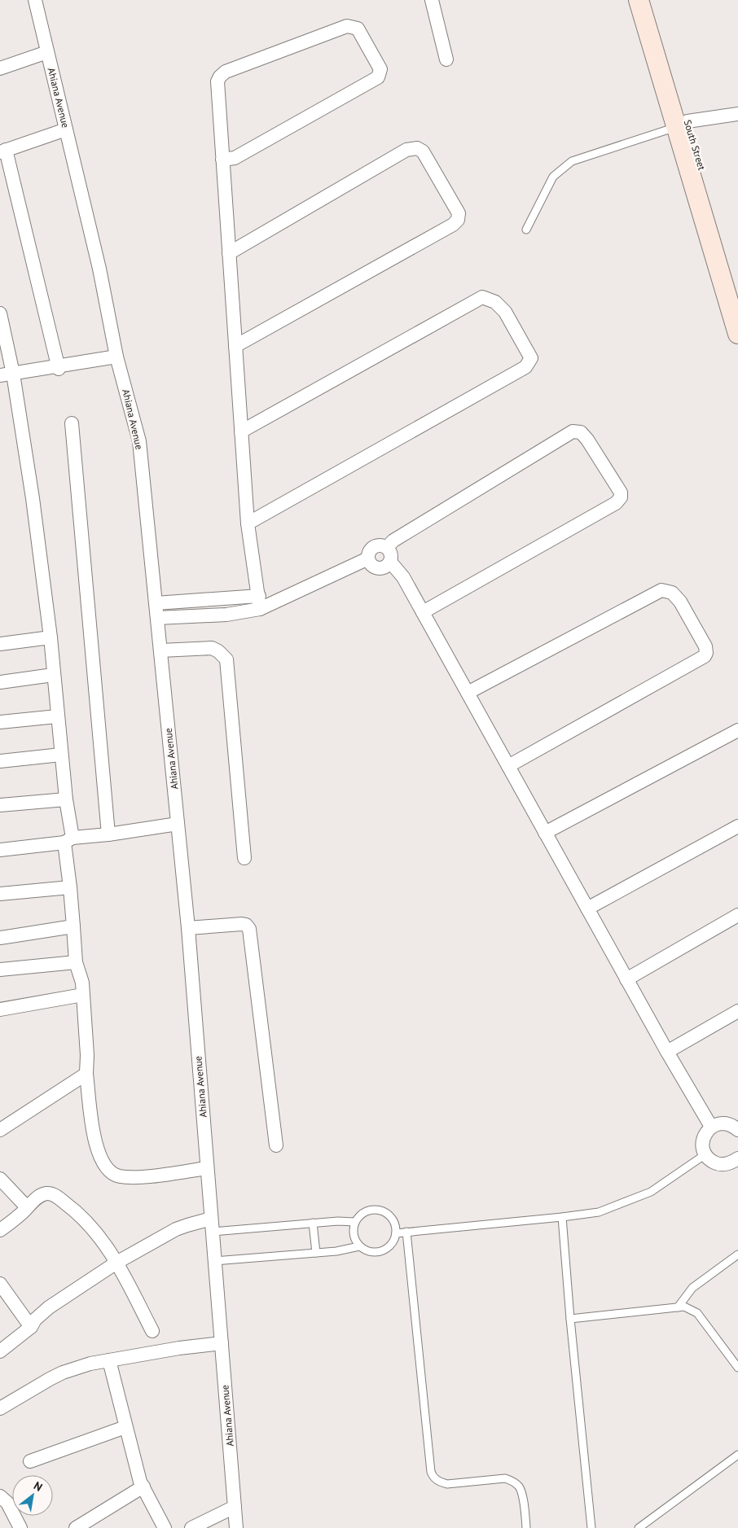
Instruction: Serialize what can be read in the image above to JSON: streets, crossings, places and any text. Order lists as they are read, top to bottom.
{
  "streets": {
    "street": ["Ahiana Avenue", "South Street"]
  },
  "north": "top right"
}
